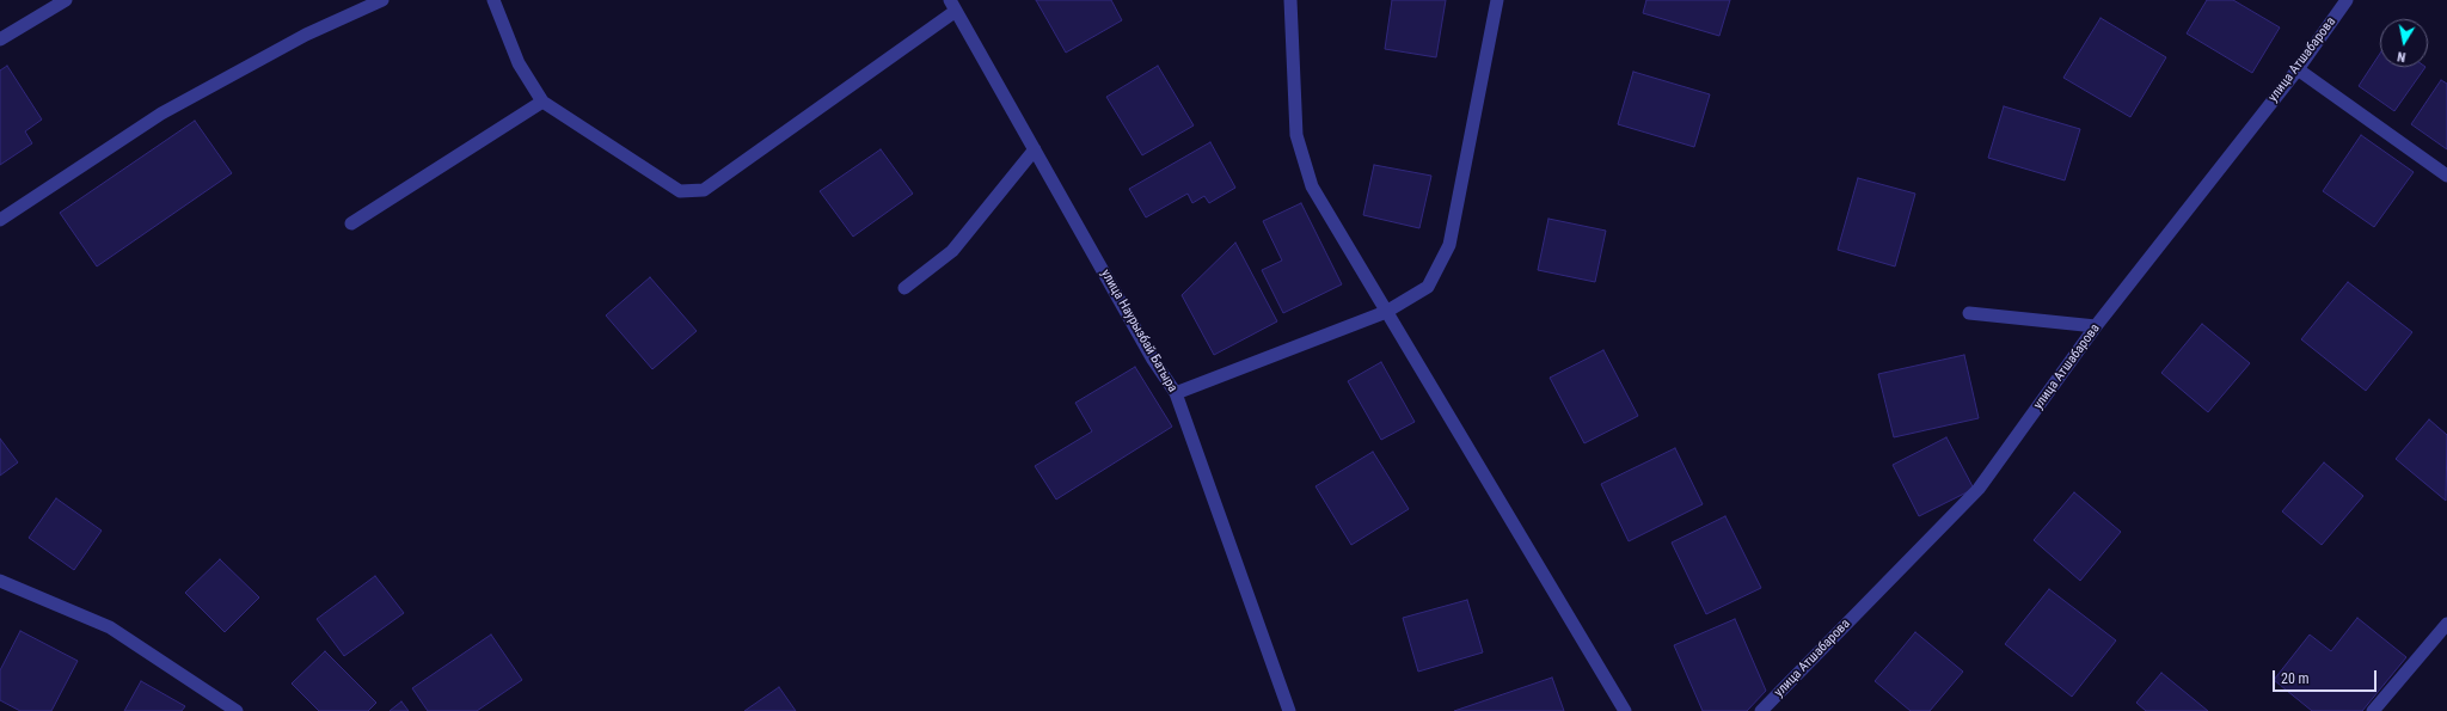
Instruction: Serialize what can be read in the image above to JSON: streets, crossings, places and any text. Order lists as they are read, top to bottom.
{
  "streets": {
    "street": ["улица Атшабарова", "улица Наурызбай Батыра"]
  },
  "scale_bar": "20 m",
  "north": "bottom"
}
